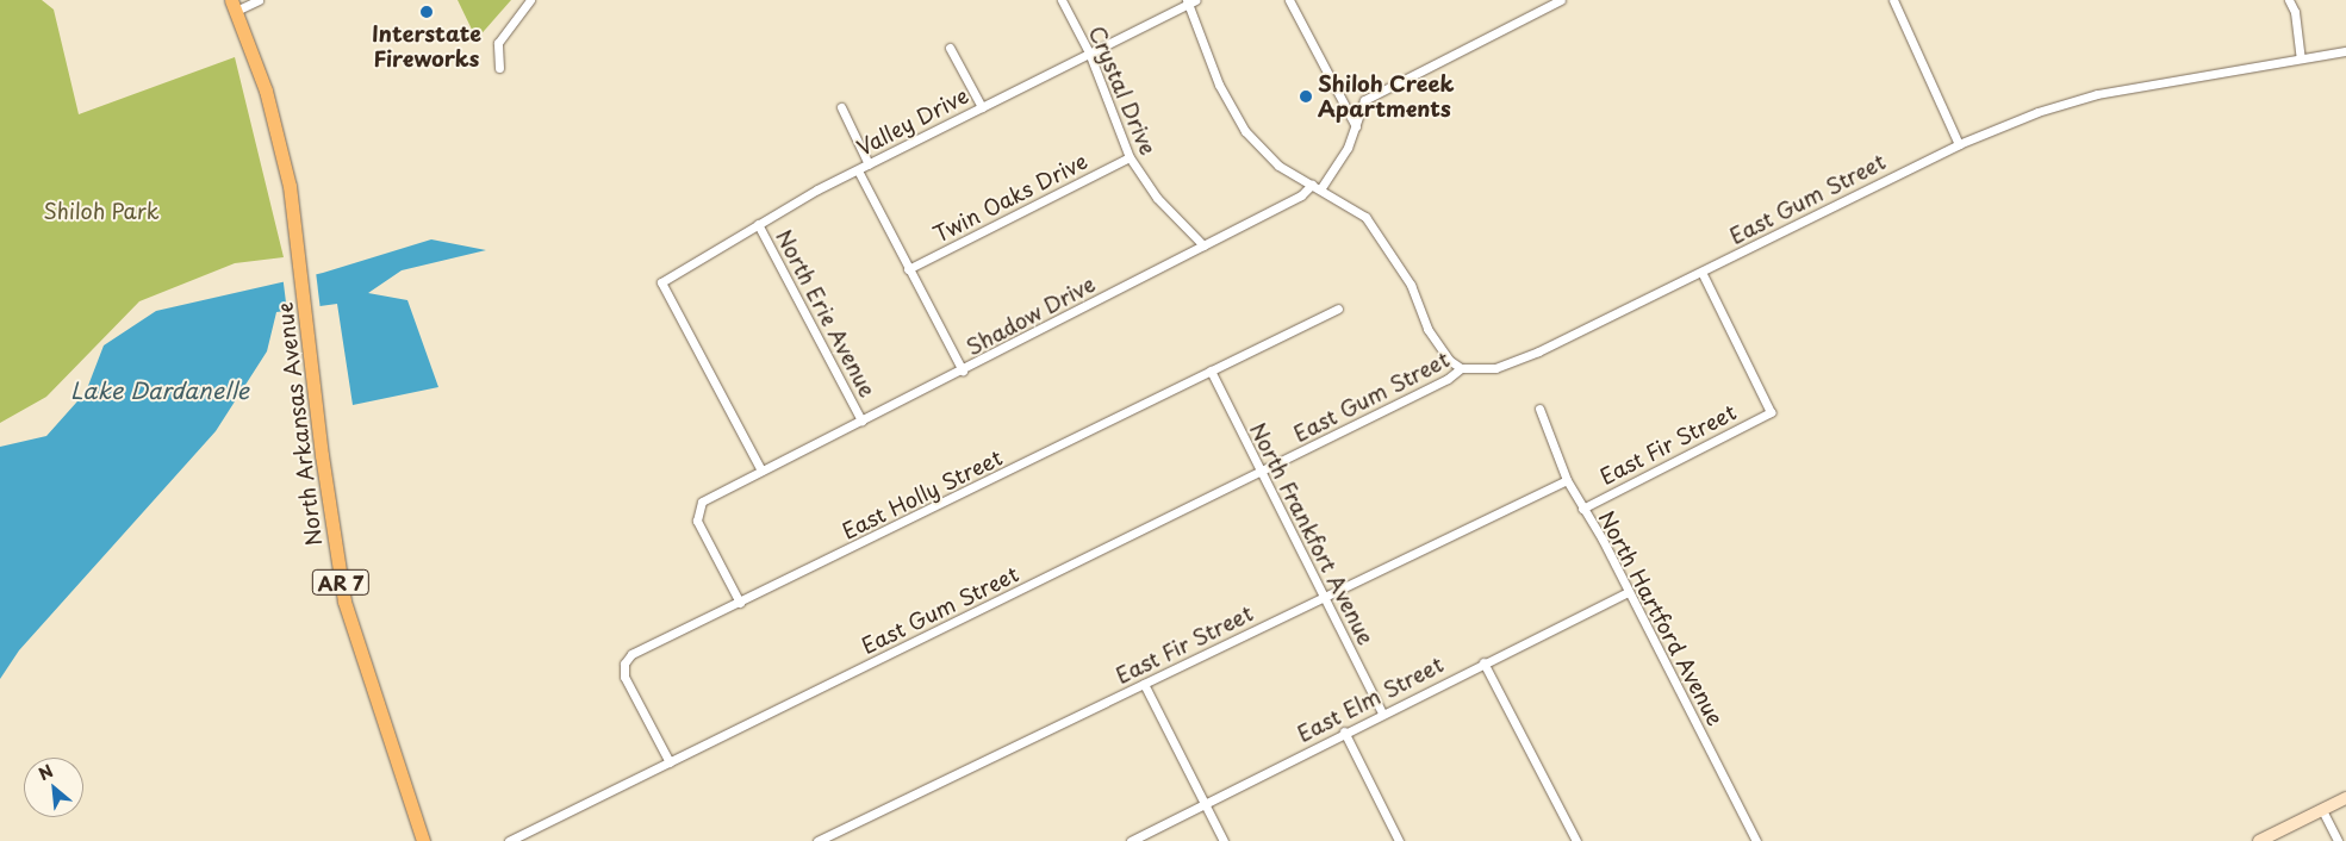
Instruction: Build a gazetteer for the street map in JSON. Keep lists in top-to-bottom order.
{
  "streets": {
    "main road": ["North Arkansas Avenue", "AR 7"],
    "street": [
      "Crystal Drive",
      "Valley Drive",
      "Twin Oaks Drive",
      "East Gum Street",
      "North Erie Avenue",
      "Shadow Drive",
      "East Fir Street",
      "East Holly Street",
      "North Frankfort Avenue",
      "North Hartford Avenue",
      "East Elm Street"
    ]
  },
  "crossings": [
    ["Crystal Drive", "Valley Drive"],
    ["Crystal Drive", "Twin Oaks Drive"],
    ["Crystal Drive", "Shadow Drive"],
    ["Valley Drive", "North Erie Avenue"],
    ["Valley Drive", "Shadow Drive"],
    ["East Gum Street", "East Fir Street"],
    ["East Gum Street", "East Holly Street"],
    ["East Gum Street", "North Frankfort Avenue"],
    ["North Erie Avenue", "Shadow Drive"],
    ["Shadow Drive", "East Holly Street"],
    ["East Fir Street", "North Frankfort Avenue"],
    ["East Fir Street", "North Hartford Avenue"],
    ["East Holly Street", "North Frankfort Avenue"],
    ["North Frankfort Avenue", "East Elm Street"],
    ["North Hartford Avenue", "East Elm Street"]
  ],
  "water": ["Lake Dardanelle"],
  "parks": ["Shiloh Park"],
  "places": ["Interstate Fireworks", "Shiloh Creek Apartments"],
  "north": "top left"
}
